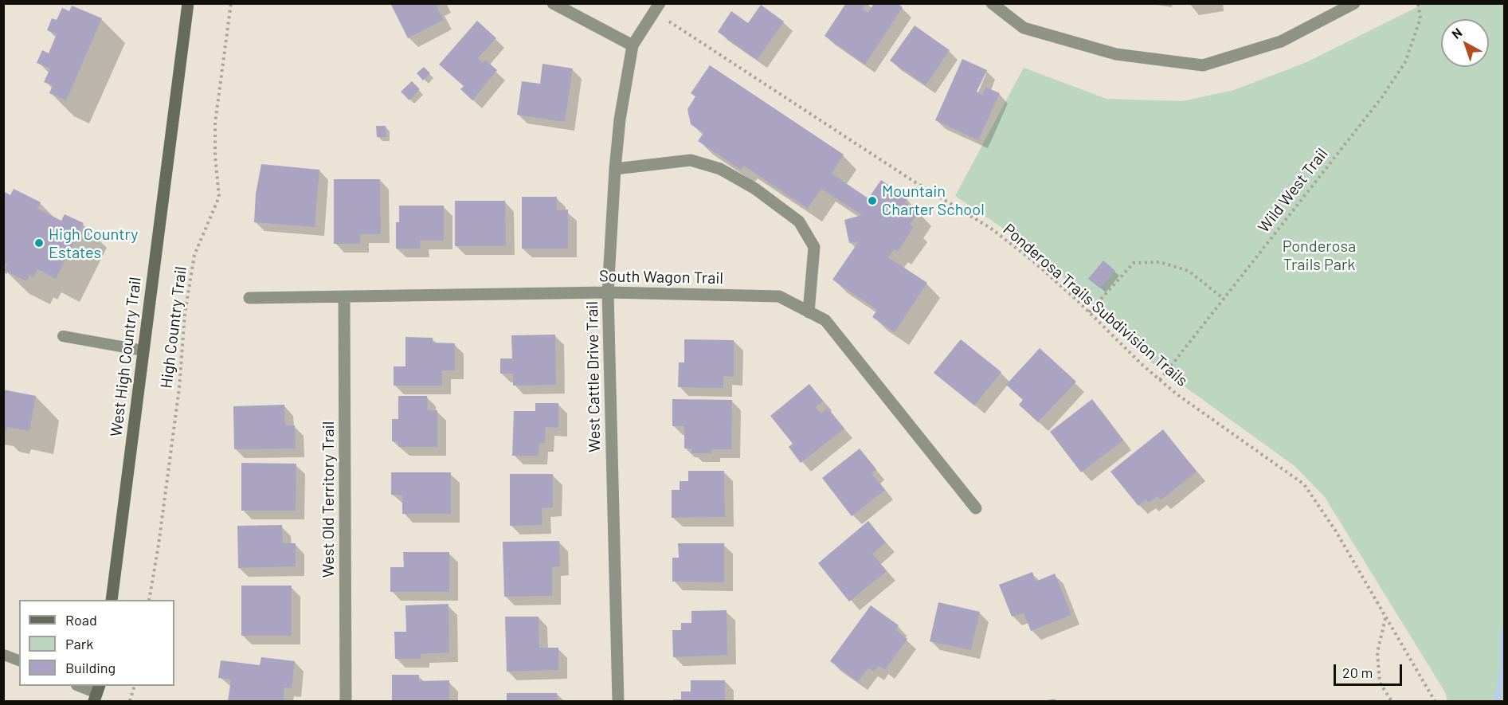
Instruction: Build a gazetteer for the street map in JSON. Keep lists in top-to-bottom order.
{
  "streets": {
    "street": [
      "South Wagon Trail",
      "West High Country Trail",
      "West Cattle Drive Trail",
      "West Old Territory Trail"
    ],
    "path": ["Wild West Trail", "Ponderosa Trails Subdivision Trails", "High Country Trail"]
  },
  "crossings": [
    ["Wild West Trail", "Ponderosa Trails Subdivision Trails"],
    ["South Wagon Trail", "West Cattle Drive Trail"],
    ["South Wagon Trail", "West Old Territory Trail"],
    ["Ponderosa Trails Subdivision Trails", "West Cattle Drive Trail"]
  ],
  "parks": ["Ponderosa Trails Park"],
  "places": ["Mountain Charter School", "High Country Estates"],
  "legend": ["Road", "Park", "Building"],
  "scale_bar": "20 m",
  "north": "top left"
}
